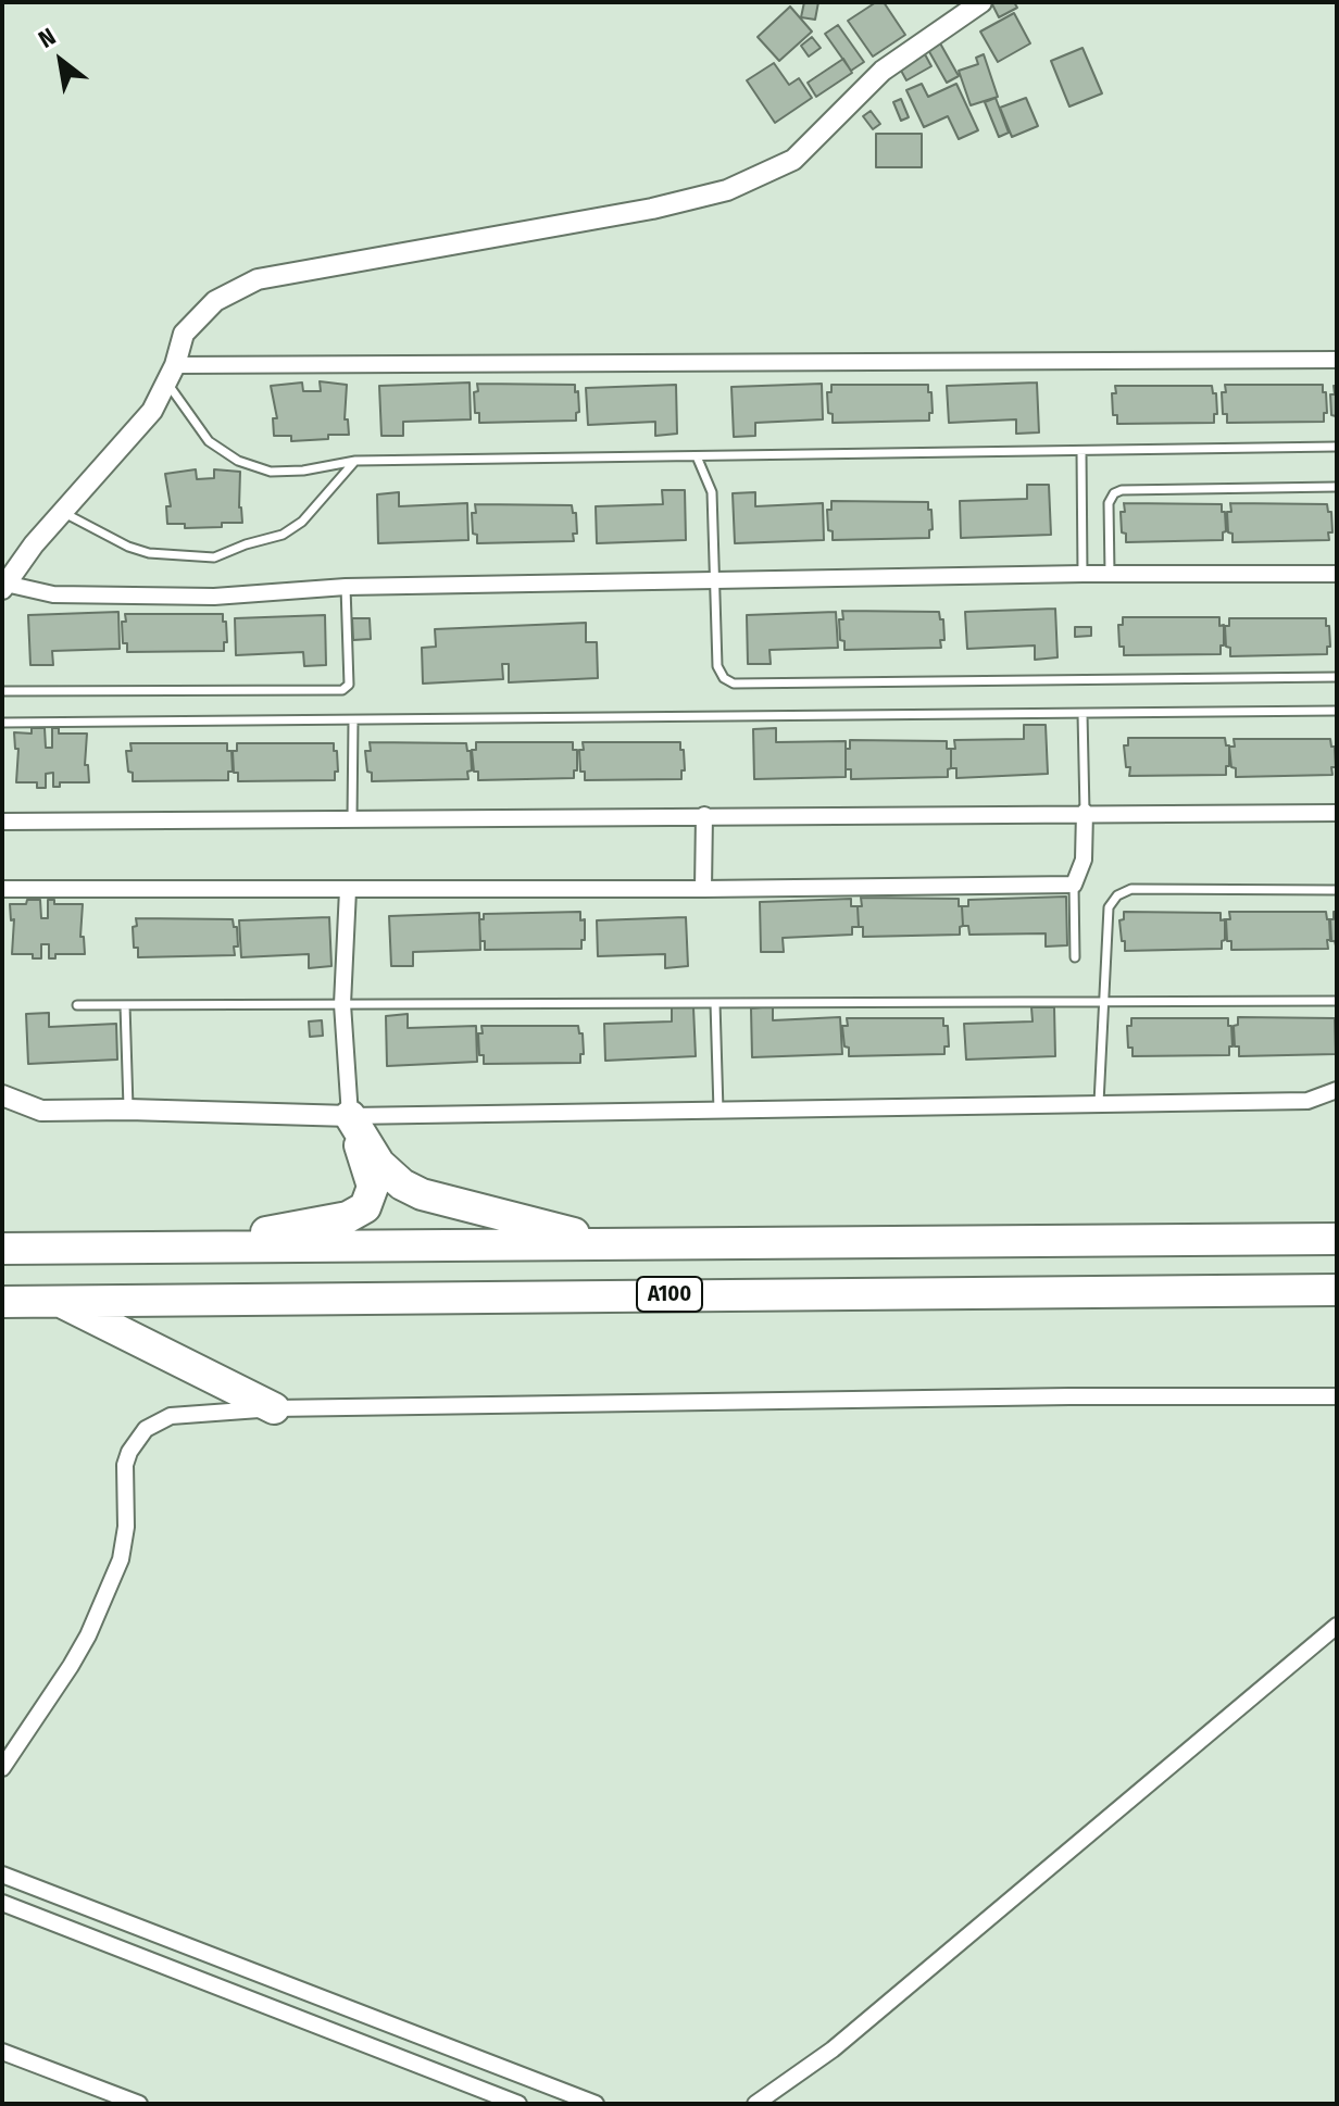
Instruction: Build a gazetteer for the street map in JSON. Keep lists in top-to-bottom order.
{
  "streets": {
    "highway": ["A100"]
  },
  "north": "top left"
}
